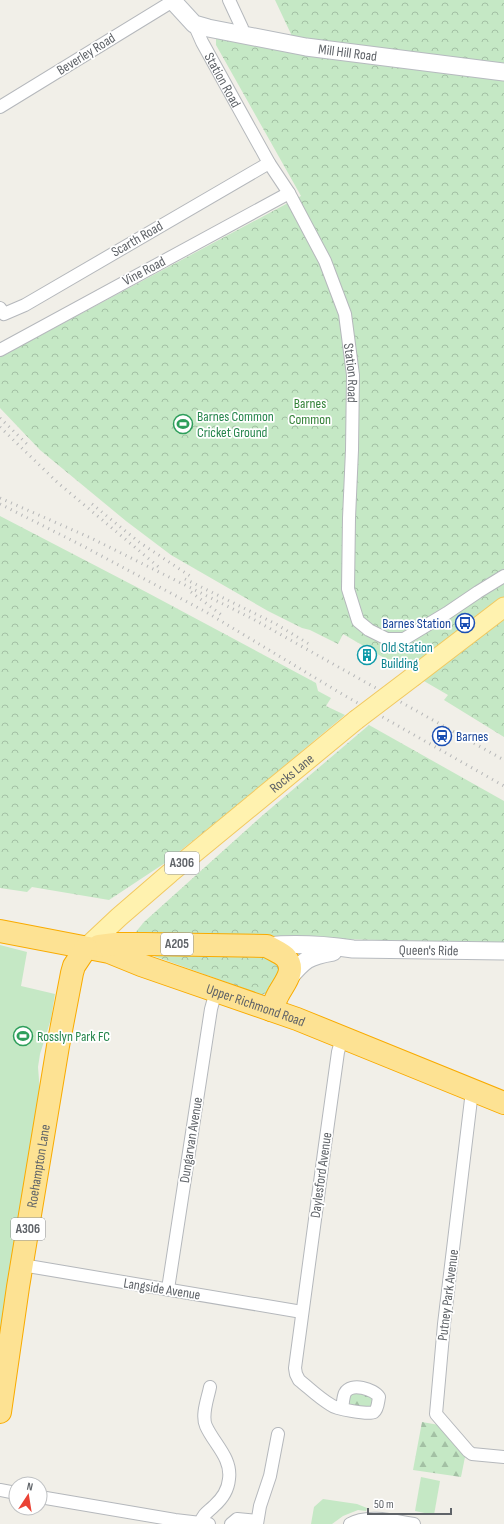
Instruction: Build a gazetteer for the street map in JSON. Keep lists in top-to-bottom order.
{
  "streets": {
    "highway": [
      "A306",
      "A205",
      "Queen's Ride",
      "Upper Richmond Road",
      "Roehampton Lane"
    ],
    "main road": ["Mill Hill Road", "Station Road", "Rocks Lane"],
    "street": [
      "Beverley Road",
      "Scarth Road",
      "Vine Road",
      "Dungarvan Avenue",
      "Daylesford Avenue",
      "Langside Avenue",
      "Putney Park Avenue"
    ]
  },
  "crossings": [
    ["Mill Hill Road", "Station Road"],
    ["Beverley Road", "Station Road"],
    ["Station Road", "Scarth Road"],
    ["Station Road", "Vine Road"],
    ["Rocks Lane", "Queen's Ride"],
    ["Rocks Lane", "Upper Richmond Road"],
    ["Rocks Lane", "Roehampton Lane"],
    ["Queen's Ride", "Upper Richmond Road"],
    ["Queen's Ride", "Roehampton Lane"],
    ["Upper Richmond Road", "Dungarvan Avenue"],
    ["Upper Richmond Road", "Roehampton Lane"],
    ["Upper Richmond Road", "Daylesford Avenue"],
    ["Upper Richmond Road", "Putney Park Avenue"],
    ["Dungarvan Avenue", "Langside Avenue"],
    ["Roehampton Lane", "Langside Avenue"],
    ["Daylesford Avenue", "Langside Avenue"]
  ],
  "parks": ["Barnes Common"],
  "places": {
    "sports": ["Barnes Common Cricket Ground", "Rosslyn Park FC"],
    "bus stop": ["Barnes Station"],
    "building": ["Old Station Building"],
    "station": ["Barnes"]
  },
  "scale_bar": "50 m",
  "north": "top"
}
